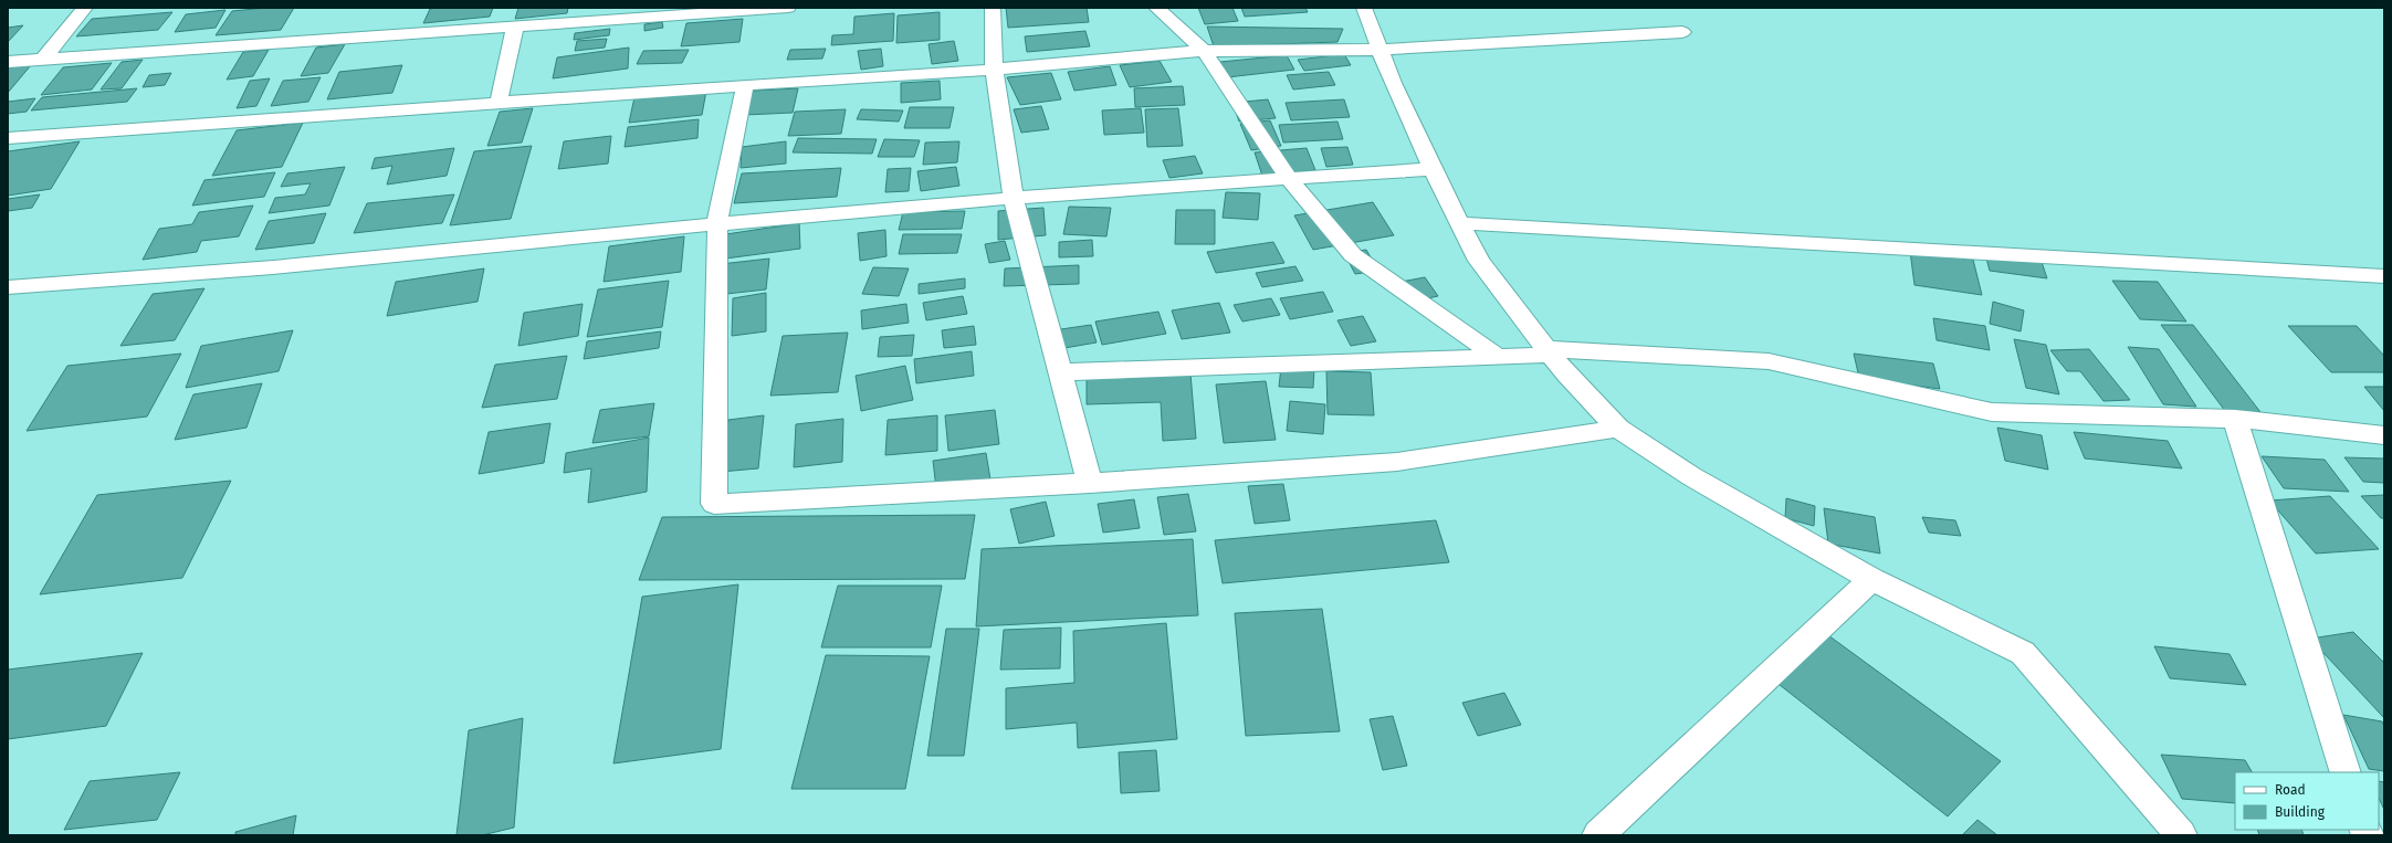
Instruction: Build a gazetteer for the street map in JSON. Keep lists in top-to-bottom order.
{
  "legend": ["Road", "Building"]
}
